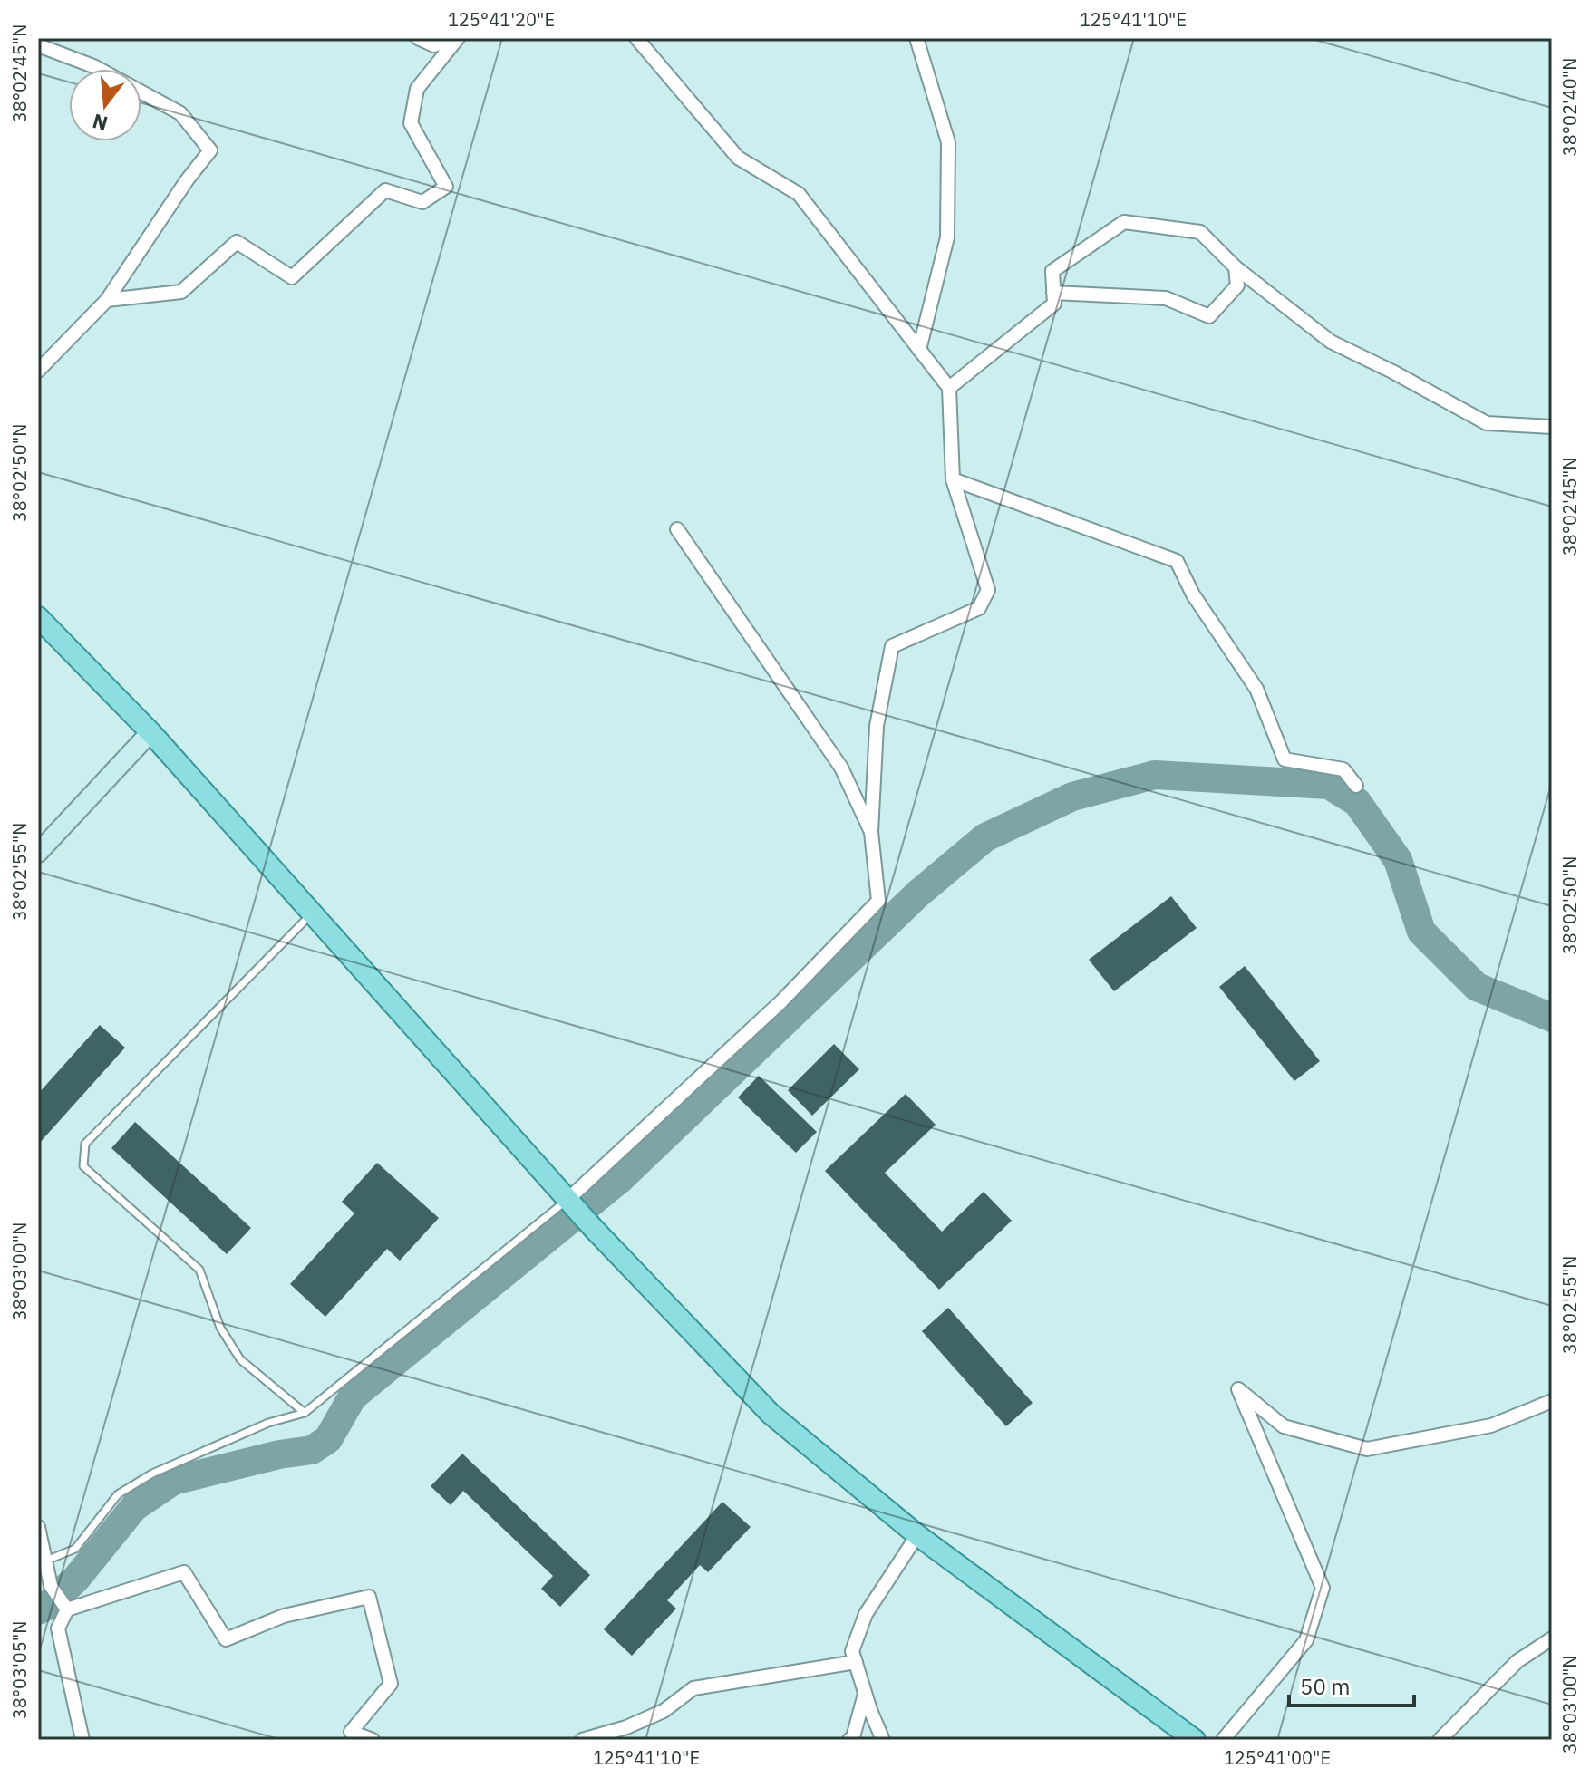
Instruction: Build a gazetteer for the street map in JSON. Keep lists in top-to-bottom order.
{
  "scale_bar": "50 m",
  "north": "bottom",
  "coordinates": [
    "125°41'20\"E",
    "125°41'10\"E",
    "38°02'45\"N",
    "38°02'40\"N",
    "38°02'50\"N",
    "38°02'55\"N",
    "38°03'00\"N",
    "38°03'05\"N",
    "125°41'00\"E"
  ]
}
